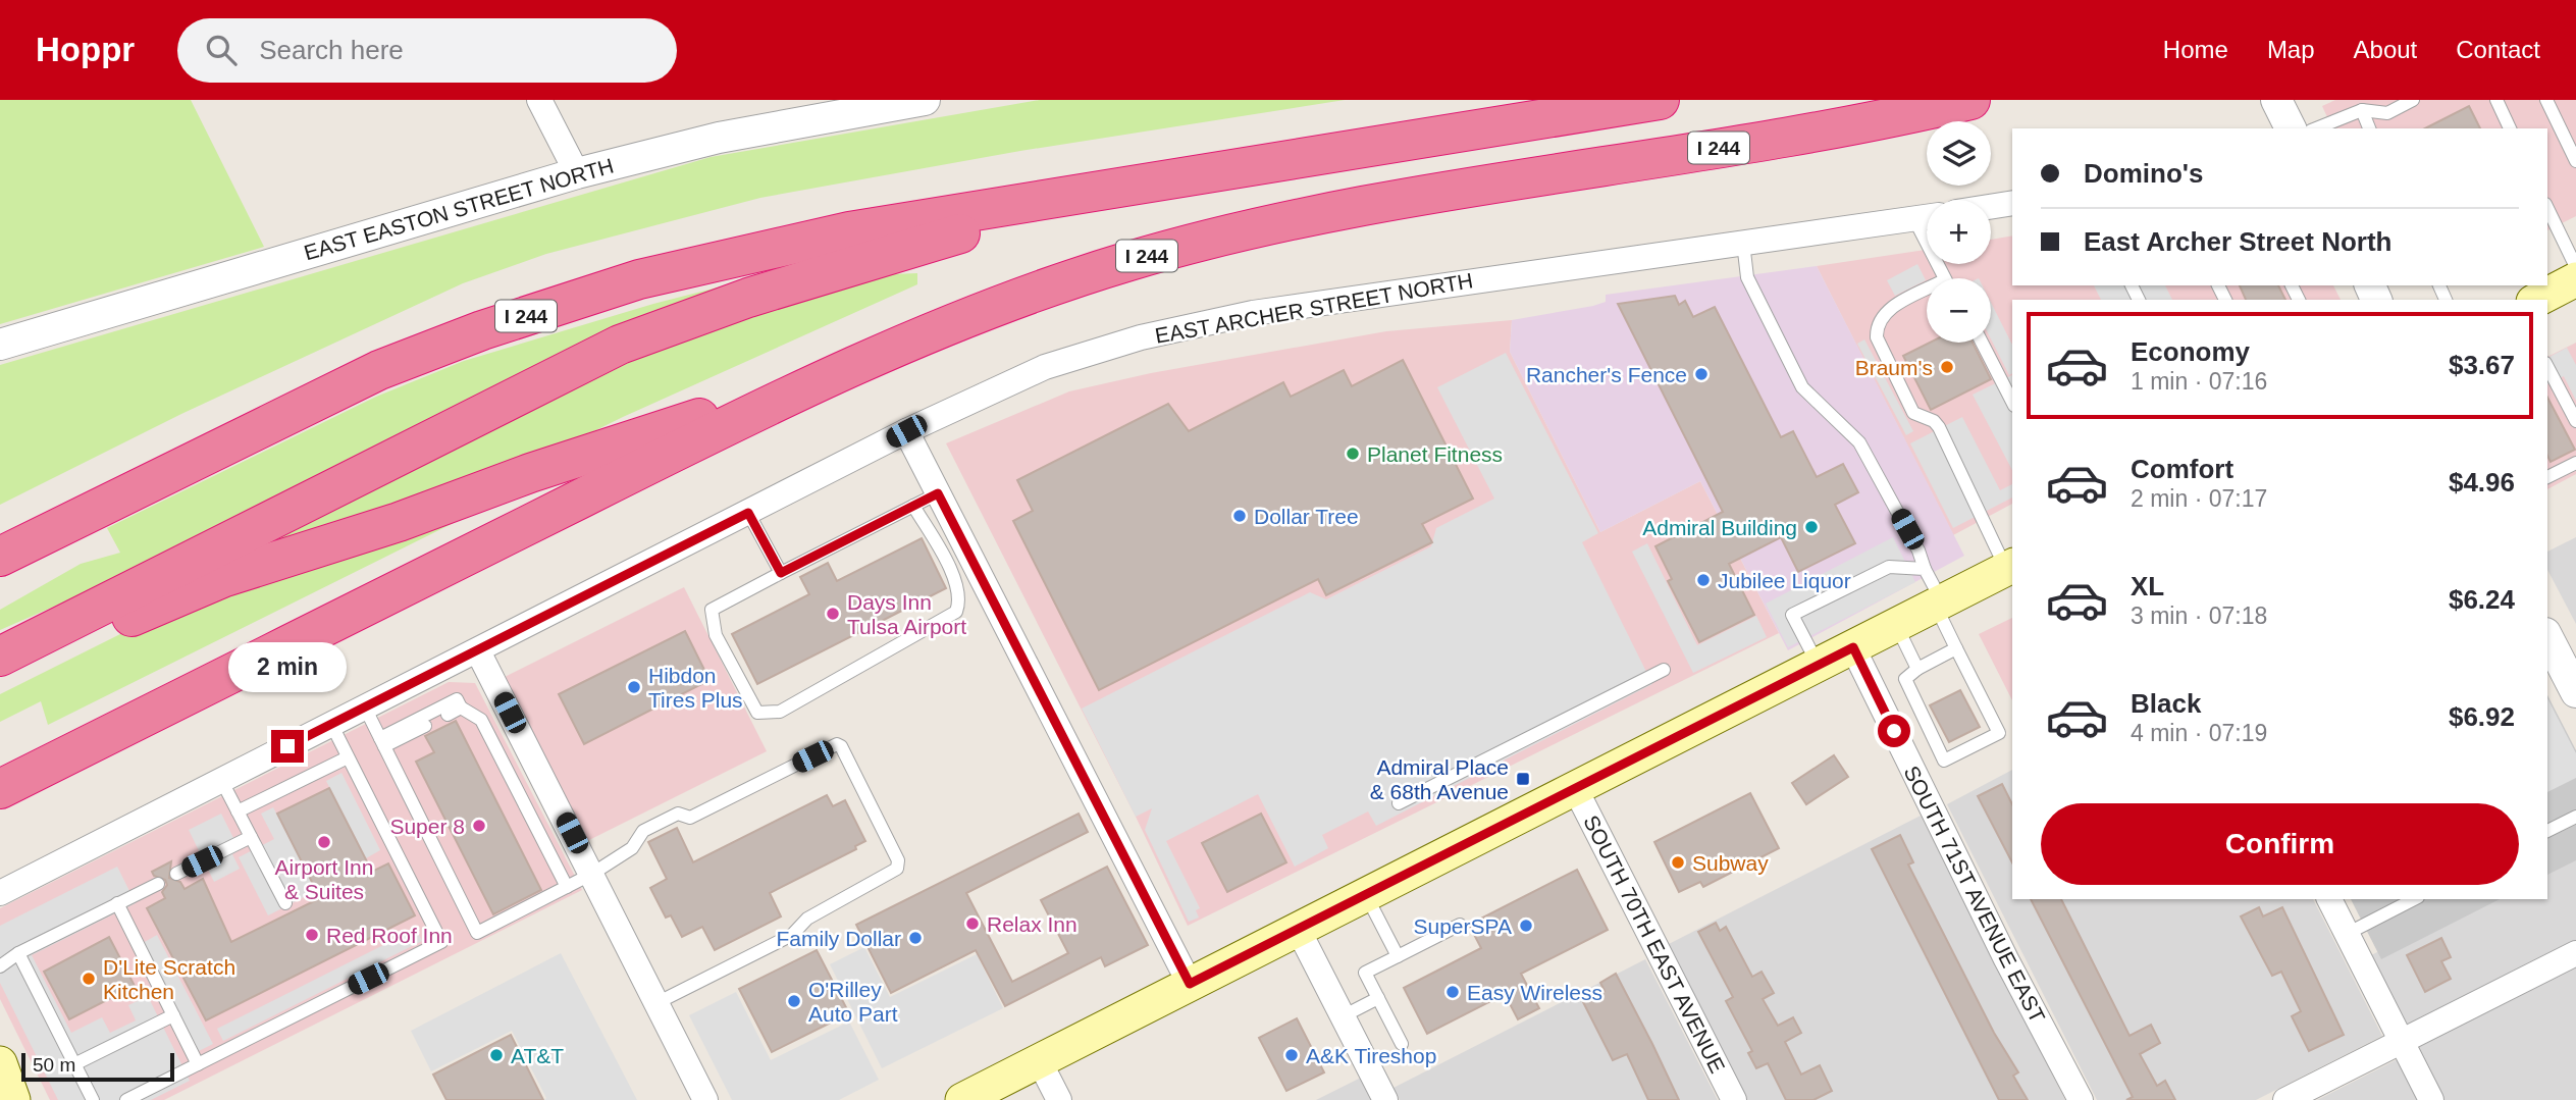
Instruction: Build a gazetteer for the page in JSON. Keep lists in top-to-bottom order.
{
  "streets": {
    "highway": ["I 244"],
    "street": [
      "EAST EASTON STREET NORTH",
      "EAST ARCHER STREET NORTH",
      "SOUTH 71ST AVENUE EAST",
      "SOUTH 70TH EAST AVENUE"
    ]
  },
  "places": {
    "other": [
      "Braum's",
      "Rancher's Fence",
      "Planet Fitness",
      "Dollar Tree",
      "Admiral Building",
      "Jubilee Liquor",
      "Days Inn Tulsa Airport",
      "Hibdon Tires Plus",
      "Super 8",
      "Airport Inn & Suites",
      "Subway",
      "Relax Inn",
      "SuperSPA",
      "Red Roof Inn",
      "Family Dollar",
      "D'Lite Scratch Kitchen",
      "Easy Wireless",
      "O'Rilley Auto Part",
      "AT&T",
      "A&K Tireshop"
    ],
    "transit": ["Admiral Place & 68th Avenue"]
  },
  "scale_bar": "50 m",
  "page": {
    "header": "Hoppr",
    "search": "Search here",
    "nav": [
      "Home",
      "Map",
      "About",
      "Contact"
    ],
    "map_buttons": ["+", "−"],
    "banner": ["Domino's", "East Archer Street North"],
    "list": [
      {
        "name": "Economy",
        "note": "1 min · 07:16",
        "value": "$3.67"
      },
      {
        "name": "Comfort",
        "note": "2 min · 07:17",
        "value": "$4.96"
      },
      {
        "name": "XL",
        "note": "3 min · 07:18",
        "value": "$6.24"
      },
      {
        "name": "Black",
        "note": "4 min · 07:19",
        "value": "$6.92"
      }
    ],
    "bubble": "2 min",
    "buttons": "Confirm",
    "scale": "50 m"
  }
}
